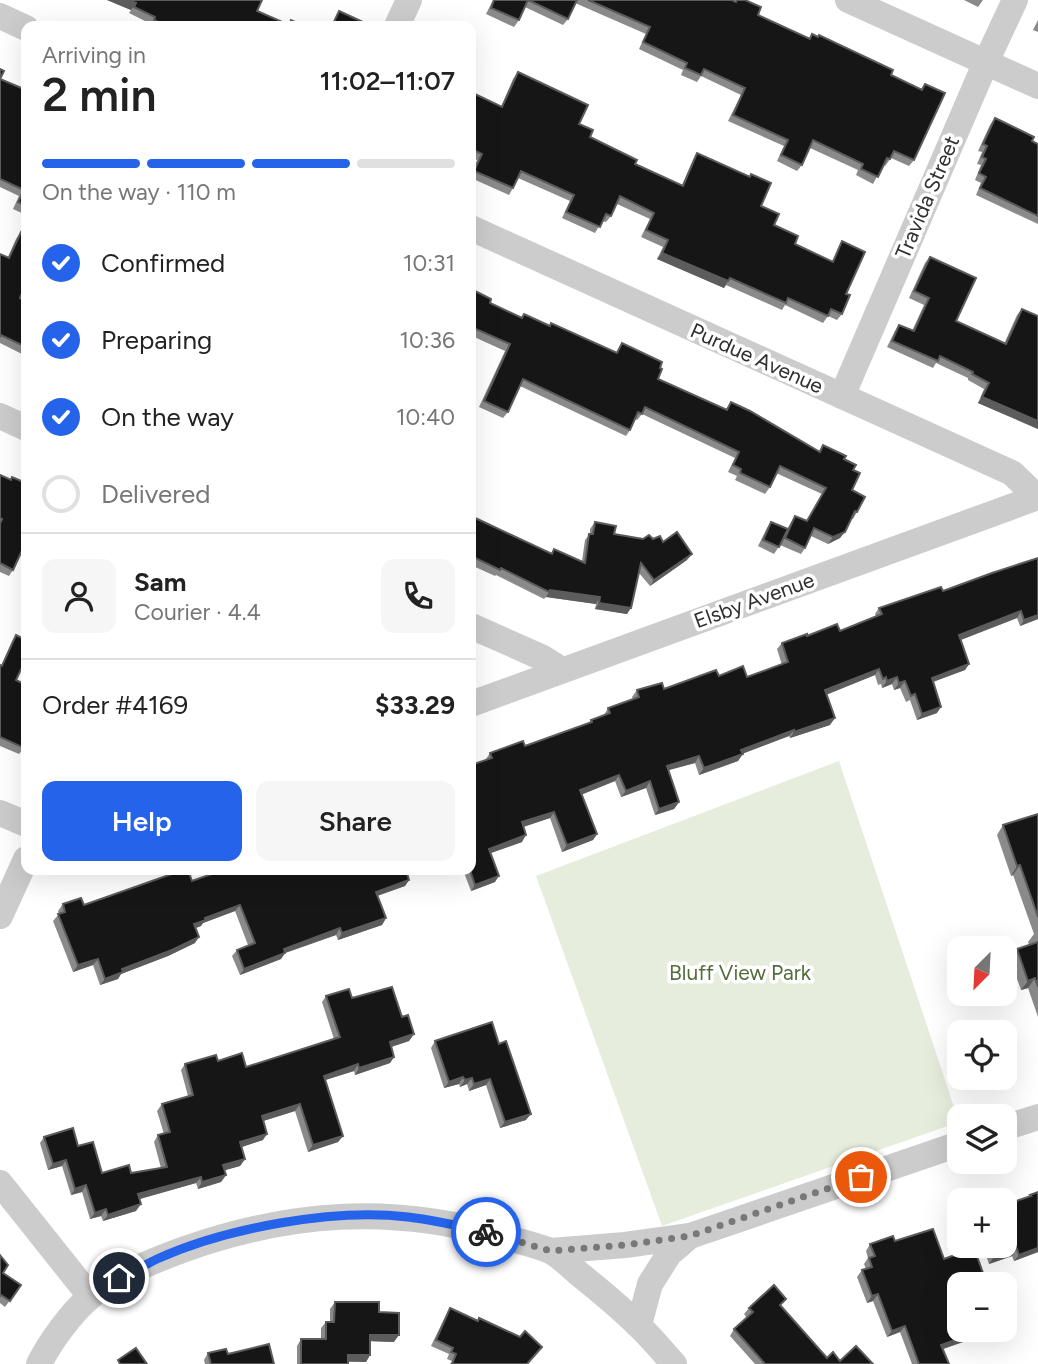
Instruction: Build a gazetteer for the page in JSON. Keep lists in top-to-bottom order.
{
  "streets": {
    "street": ["Travida Street", "Purdue Avenue", "Elsby Avenue"]
  },
  "crossings": [
    ["Travida Street", "Purdue Avenue"],
    ["Purdue Avenue", "Elsby Avenue"]
  ],
  "parks": ["Bluff View Park"],
  "north": "bottom left",
  "page": {
    "heading": ["2 min", "Arriving in", "11:02–11:07"],
    "panel": [
      "Sam",
      "Courier · 4.4",
      "Order #4169",
      "$33.29"
    ],
    "bar": "On the way · 110 m",
    "list": [
      ["Confirmed", "10:31"],
      ["Preparing", "10:36"],
      ["On the way", "10:40"],
      "Delivered"
    ],
    "buttons": ["Help", "Share"],
    "map_buttons": ["+", "−"]
  }
}
